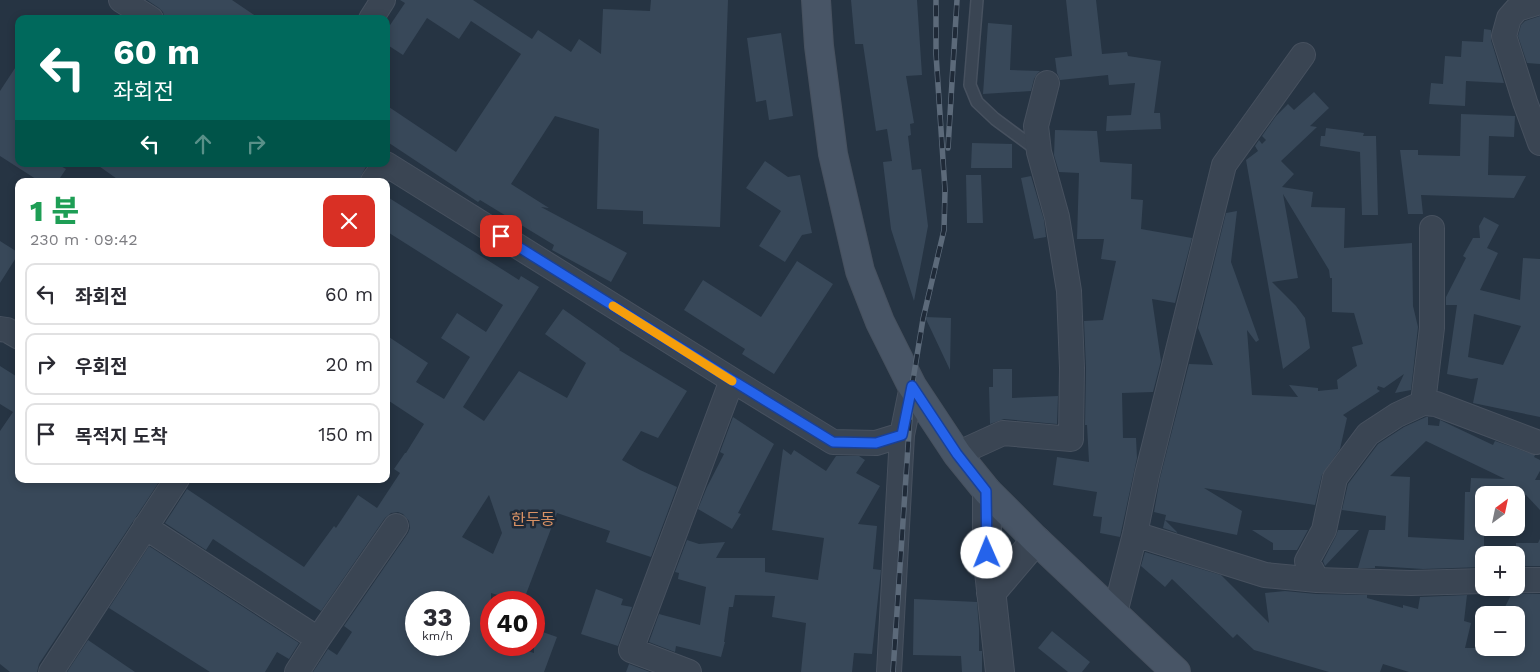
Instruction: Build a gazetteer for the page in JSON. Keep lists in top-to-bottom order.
{
  "districts": ["한두동"],
  "north": "top right",
  "page": {
    "turn": ["60 m", "좌회전"],
    "heading": ["1 분", "230 m · 09:42"],
    "list": [
      {
        "name": "좌회전",
        "value": "60 m"
      },
      {
        "name": "우회전",
        "value": "20 m"
      },
      {
        "name": "목적지 도착",
        "value": "150 m"
      }
    ],
    "map_buttons": ["+", "−"],
    "speed": "33 km/h",
    "limit": "40"
  }
}
